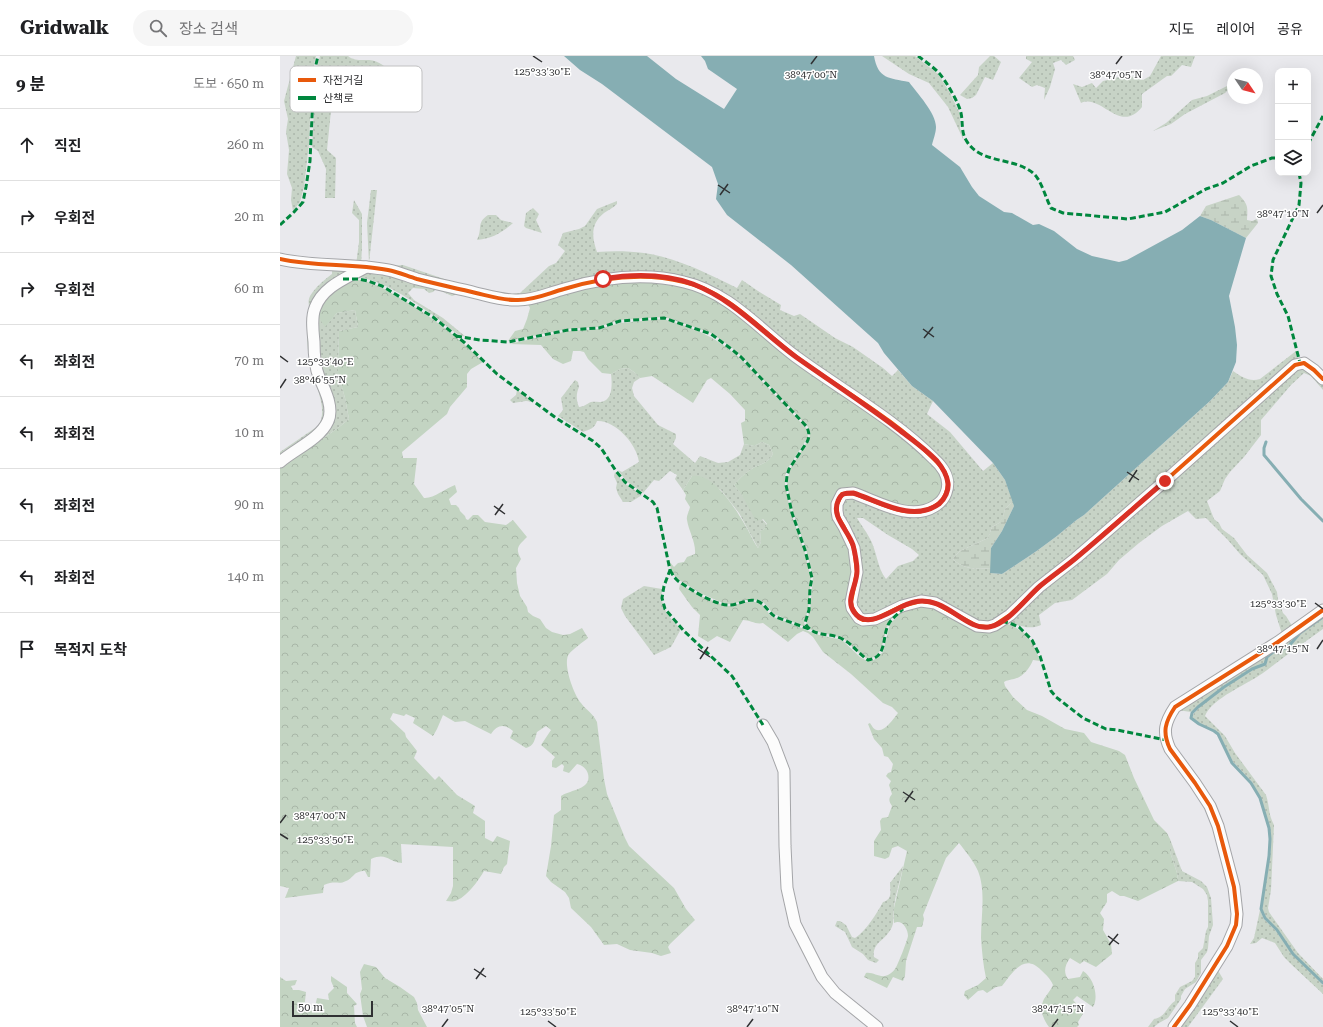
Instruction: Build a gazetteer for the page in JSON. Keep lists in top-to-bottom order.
{
  "legend": ["자전거길", "산책로"],
  "scale_bar": "50 m",
  "north": "bottom right",
  "page": {
    "header": "Gridwalk",
    "search": "장소 검색",
    "nav": ["지도", "레이어", "공유"],
    "heading": ["9 분", "도보 · 650 m"],
    "map_buttons": ["+", "−"],
    "list": [
      ["직진", "260 m"],
      ["우회전", "20 m"],
      ["우회전", "60 m"],
      ["좌회전", "70 m"],
      ["좌회전", "10 m"],
      ["좌회전", "90 m"],
      ["좌회전", "140 m"],
      "목적지 도착"
    ],
    "scale": "50 m"
  },
  "coordinates": [
    "125°33'30\"E",
    "38°47'00\"N",
    "38°47'05\"N",
    "38°47'10\"N",
    "125°33'40\"E",
    "38°46'55\"N",
    "38°47'15\"N",
    "125°33'50\"E"
  ]
}
